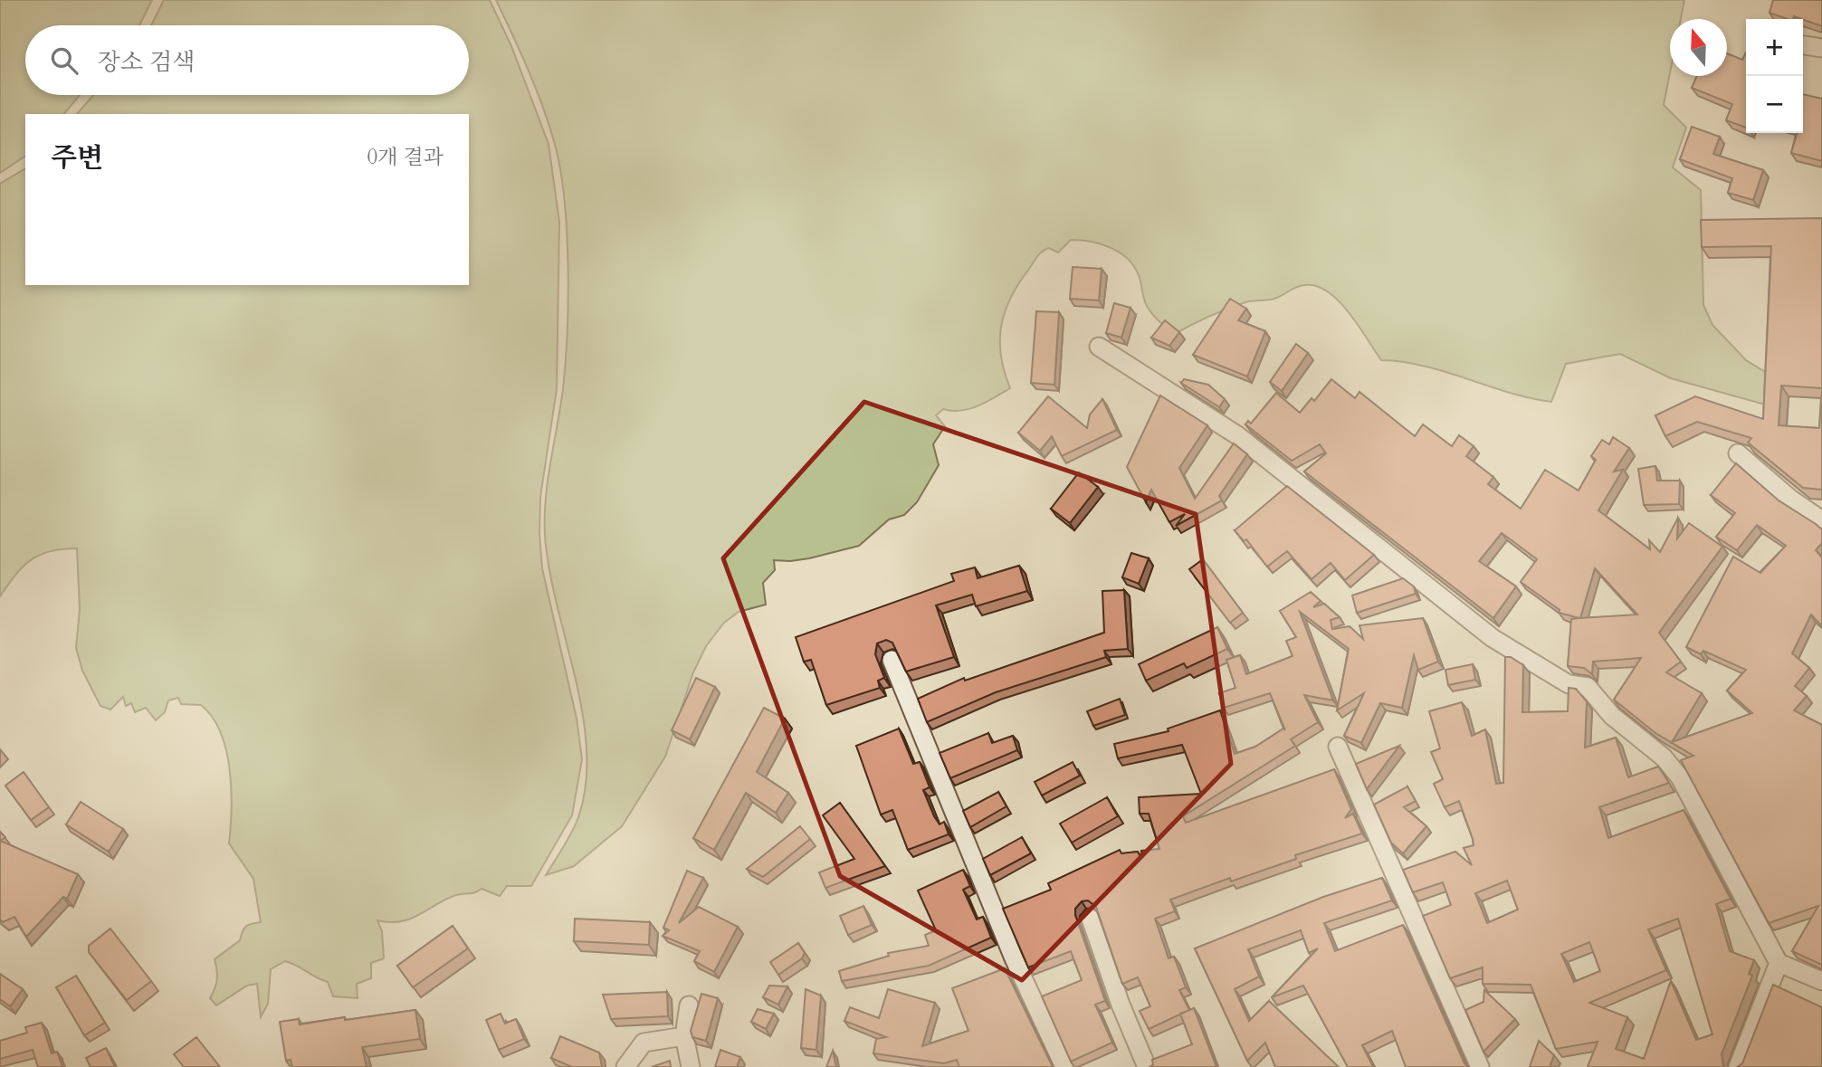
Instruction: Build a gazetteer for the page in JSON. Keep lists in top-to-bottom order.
{
  "north": "top",
  "page": {
    "map_buttons": ["+", "−"],
    "search": "장소 검색",
    "heading": ["주변", "0개 결과"]
  }
}
